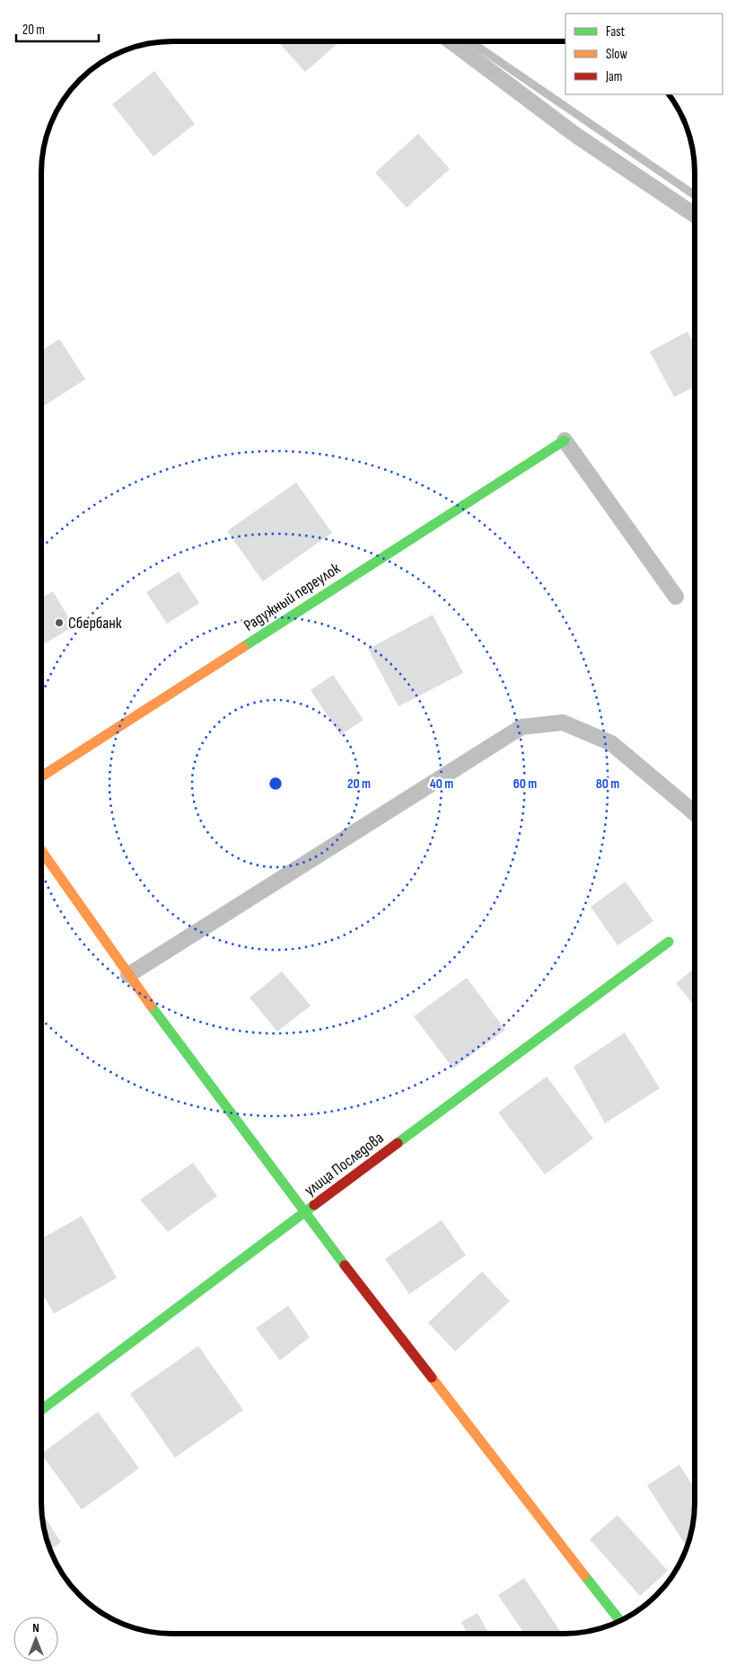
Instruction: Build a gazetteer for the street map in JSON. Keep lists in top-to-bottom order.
{
  "streets": {
    "street": ["Радужный переулок", "улица Последова"]
  },
  "places": ["Сбербанк"],
  "legend": ["Fast", "Slow", "Jam"],
  "scale_bar": "20 m",
  "north": "top",
  "rings": [
    "20 m",
    "40 m",
    "60 m",
    "80 m"
  ]
}
